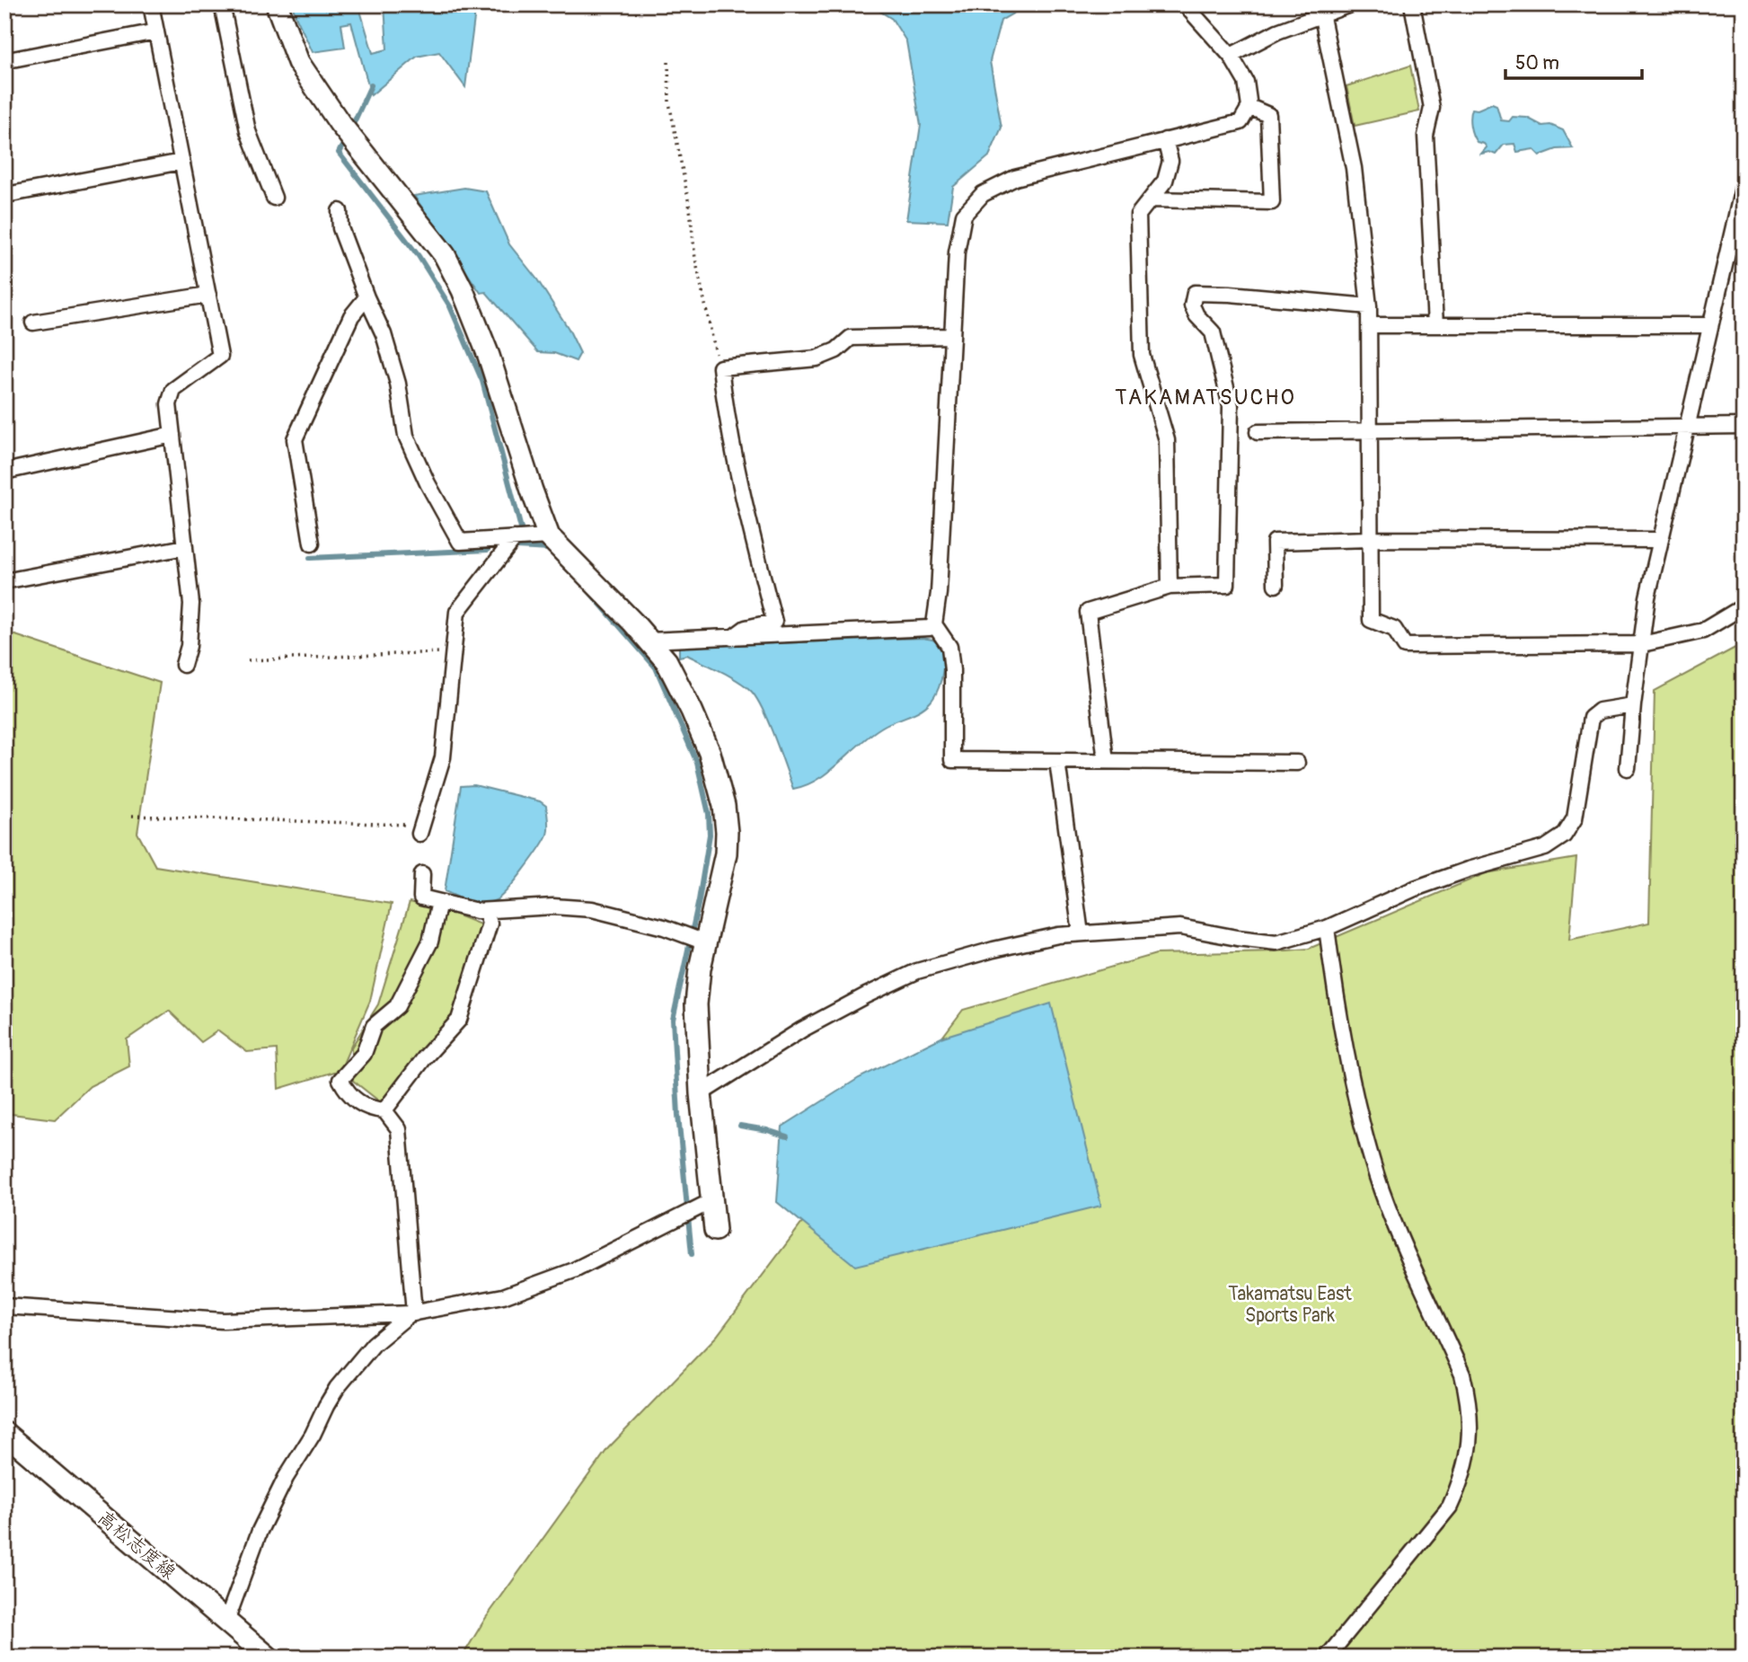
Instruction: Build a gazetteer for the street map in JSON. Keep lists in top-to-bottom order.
{
  "streets": {
    "street": ["高松志度線"]
  },
  "districts": ["TAKAMATSUCHO"],
  "parks": ["Takamatsu East Sports Park"],
  "scale_bar": "50 m"
}
